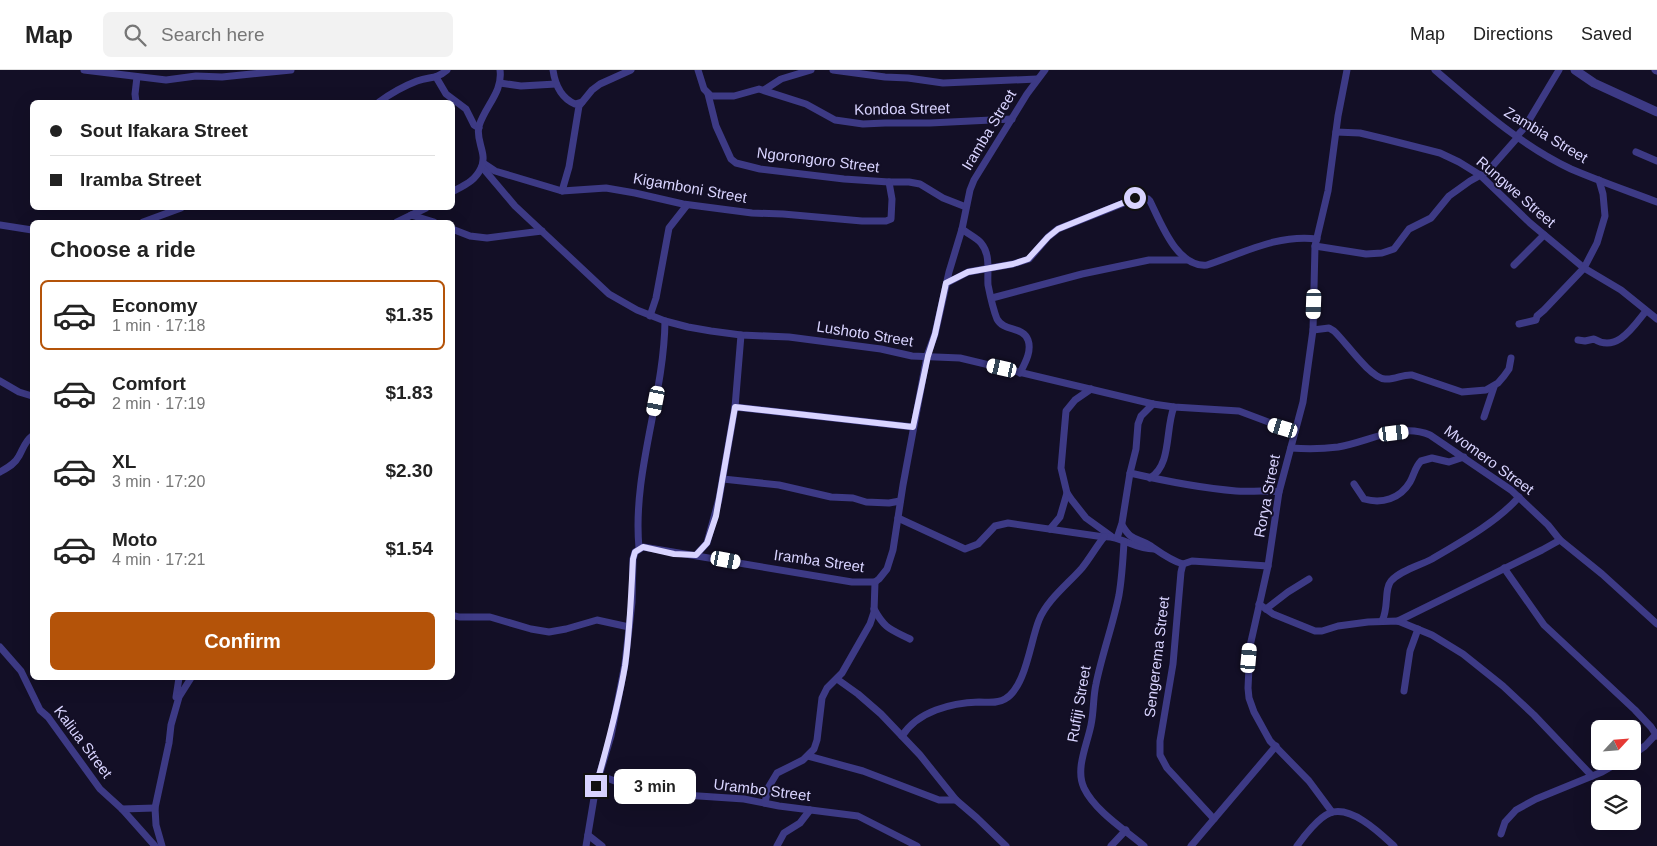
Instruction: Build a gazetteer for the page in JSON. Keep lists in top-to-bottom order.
{
  "streets": {
    "street": [
      "Kondoa Street",
      "Iramba Street",
      "Zambia Street",
      "Ngorongoro Street",
      "Kigamboni Street",
      "Rungwe Street",
      "Lushoto Street",
      "Mvomero Street",
      "Rorya Street",
      "Sengerema Street",
      "Rufiji Street",
      "Kaliua Street",
      "Urambo Street"
    ]
  },
  "crossings": [
    ["Kondoa Street", "Iramba Street"],
    ["Kondoa Street", "Ngorongoro Street"],
    ["Iramba Street", "Ngorongoro Street"],
    ["Iramba Street", "Lushoto Street"],
    ["Ngorongoro Street", "Kigamboni Street"],
    ["Kigamboni Street", "Lushoto Street"],
    ["Rungwe Street", "Rorya Street"],
    ["Lushoto Street", "Rorya Street"],
    ["Mvomero Street", "Rorya Street"]
  ],
  "north": "top right",
  "page": {
    "header": "Map",
    "search": "Search here",
    "nav": ["Map", "Directions", "Saved"],
    "banner": ["Sout Ifakara Street", "Iramba Street"],
    "heading": "Choose a ride",
    "list": [
      {
        "name": "Economy",
        "note": "1 min · 17:18",
        "value": "$1.35"
      },
      {
        "name": "Comfort",
        "note": "2 min · 17:19",
        "value": "$1.83"
      },
      {
        "name": "XL",
        "note": "3 min · 17:20",
        "value": "$2.30"
      },
      {
        "name": "Moto",
        "note": "4 min · 17:21",
        "value": "$1.54"
      }
    ],
    "buttons": "Confirm",
    "bubble": "3 min"
  }
}
